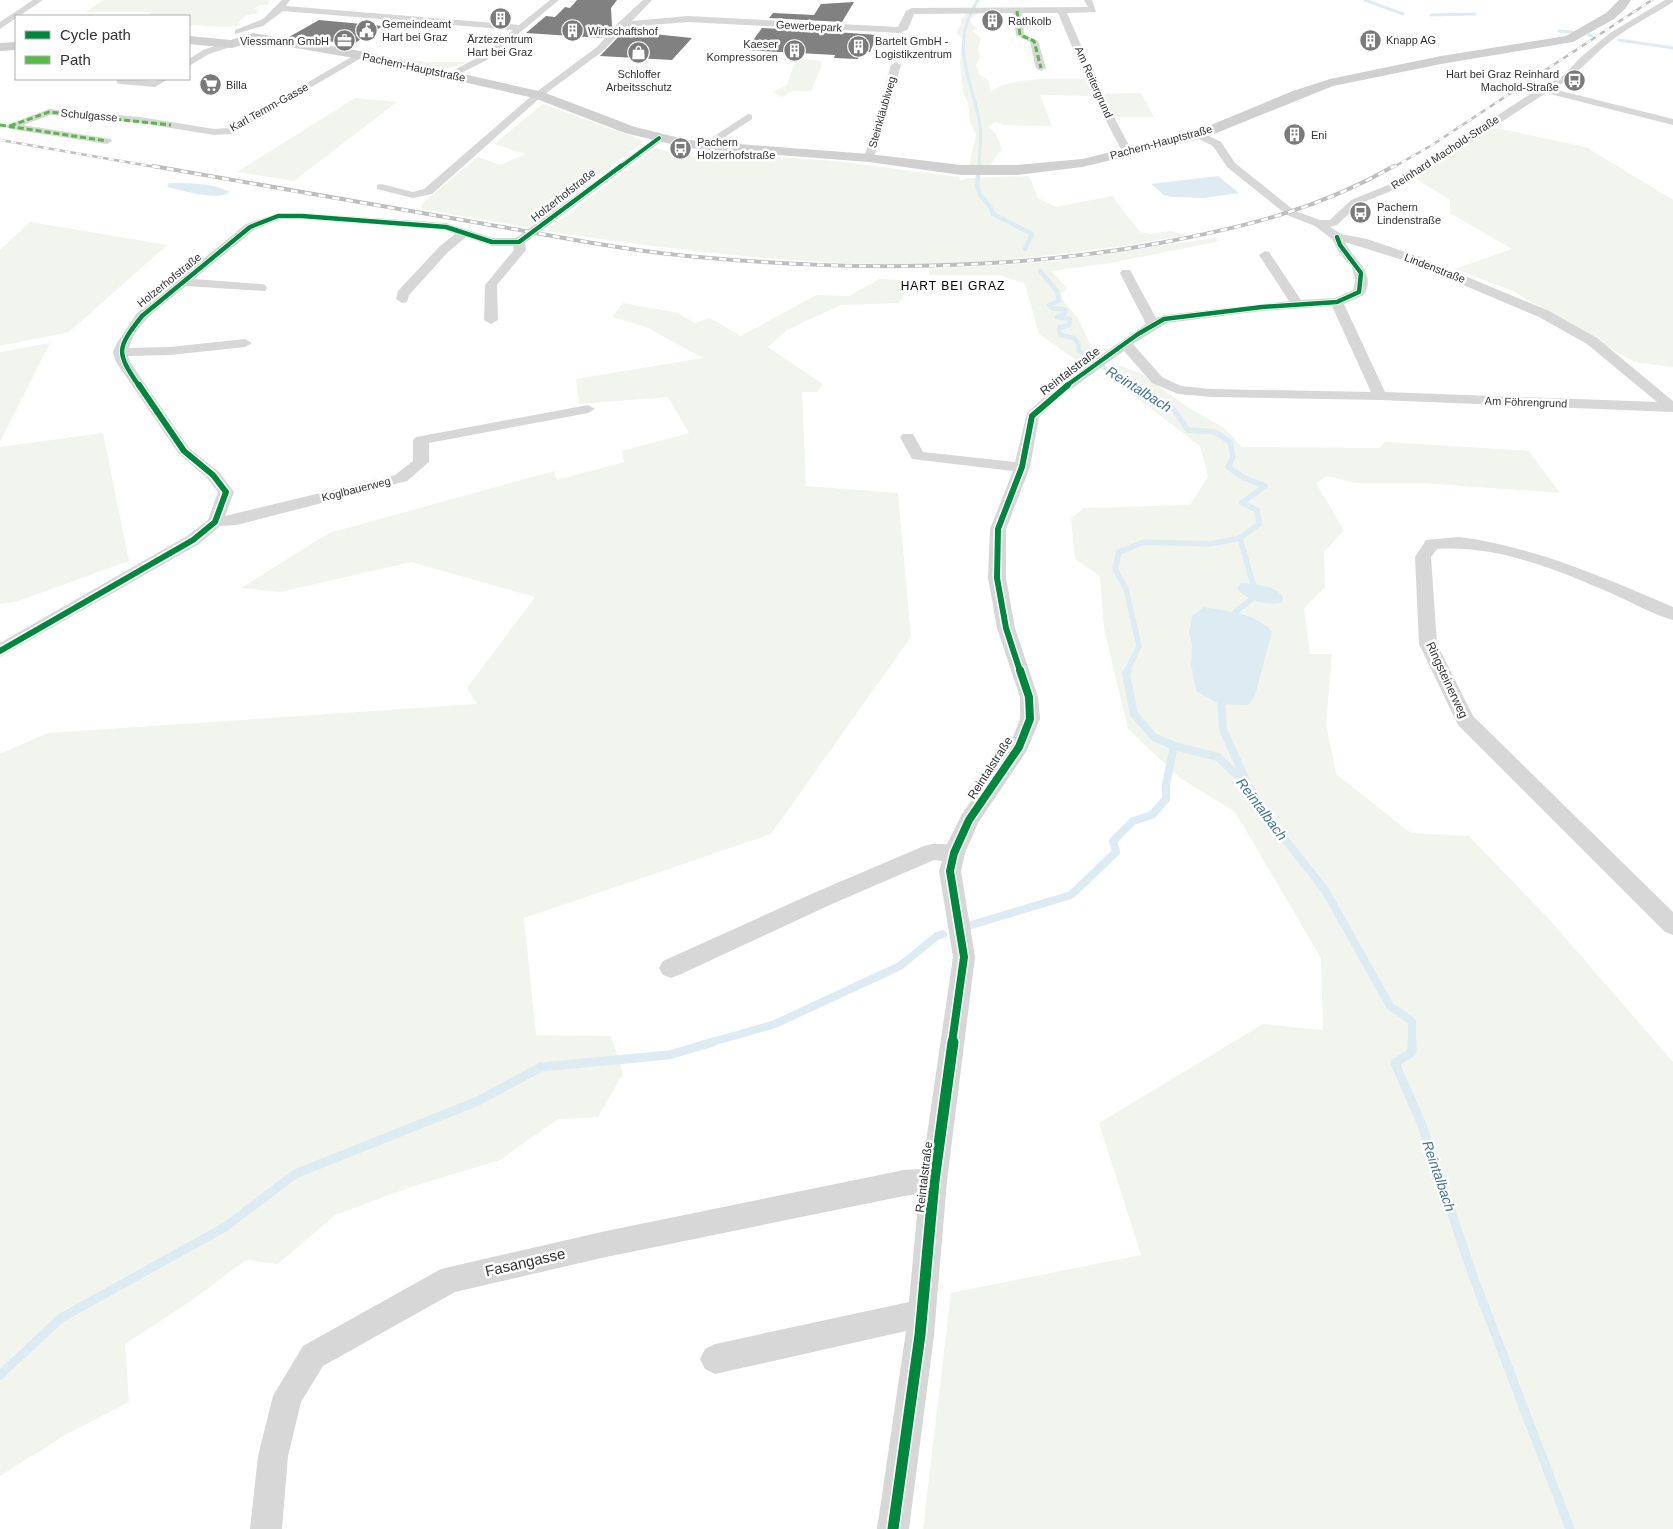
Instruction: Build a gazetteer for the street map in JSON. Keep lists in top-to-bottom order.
{
  "streets": {
    "main road": ["Pachern-Hauptstraße"],
    "street": [
      "Gewerbepark",
      "Am Reitergrund",
      "Karl Temm-Gasse",
      "Steinkläublweg",
      "Schulgasse",
      "Reinhard Machold-Straße",
      "Holzerhofstraße",
      "Lindenstraße",
      "Reintalstraße",
      "Am Föhrengrund",
      "Koglbauerweg",
      "Ringsteinerweg",
      "Fasangasse"
    ]
  },
  "crossings": [
    ["Gewerbepark", "Am Reitergrund"],
    ["Pachern-Hauptstraße", "Am Reitergrund"],
    ["Pachern-Hauptstraße", "Karl Temm-Gasse"],
    ["Pachern-Hauptstraße", "Steinkläublweg"],
    ["Pachern-Hauptstraße", "Holzerhofstraße"],
    ["Pachern-Hauptstraße", "Lindenstraße"],
    ["Karl Temm-Gasse", "Schulgasse"],
    ["Reinhard Machold-Straße", "Lindenstraße"],
    ["Lindenstraße", "Reintalstraße"],
    ["Lindenstraße", "Am Föhrengrund"],
    ["Reintalstraße", "Am Föhrengrund"],
    ["Reintalstraße", "Fasangasse"]
  ],
  "districts": ["HART BEI GRAZ"],
  "water": ["Reintalbach"],
  "places": {
    "building": [
      "Ärztezentrum Hart bei Graz",
      "Rathkolb",
      "Wirtschaftshof",
      "Knapp AG",
      "Bartelt GmbH - Logistikzentrum",
      "Kaeser Kompressoren",
      "Eni"
    ],
    "public building": ["Gemeindeamt Hart bei Graz"],
    "office": ["Viessmann GmbH"],
    "shop": ["Schloffer Arbeitsschutz"],
    "bus stop": ["Hart bei Graz Reinhard Machold-Straße", "Pachern Holzerhofstraße", "Pachern Lindenstraße"],
    "supermarket": ["Billa"]
  },
  "legend": ["Cycle path", "Path"]
}
